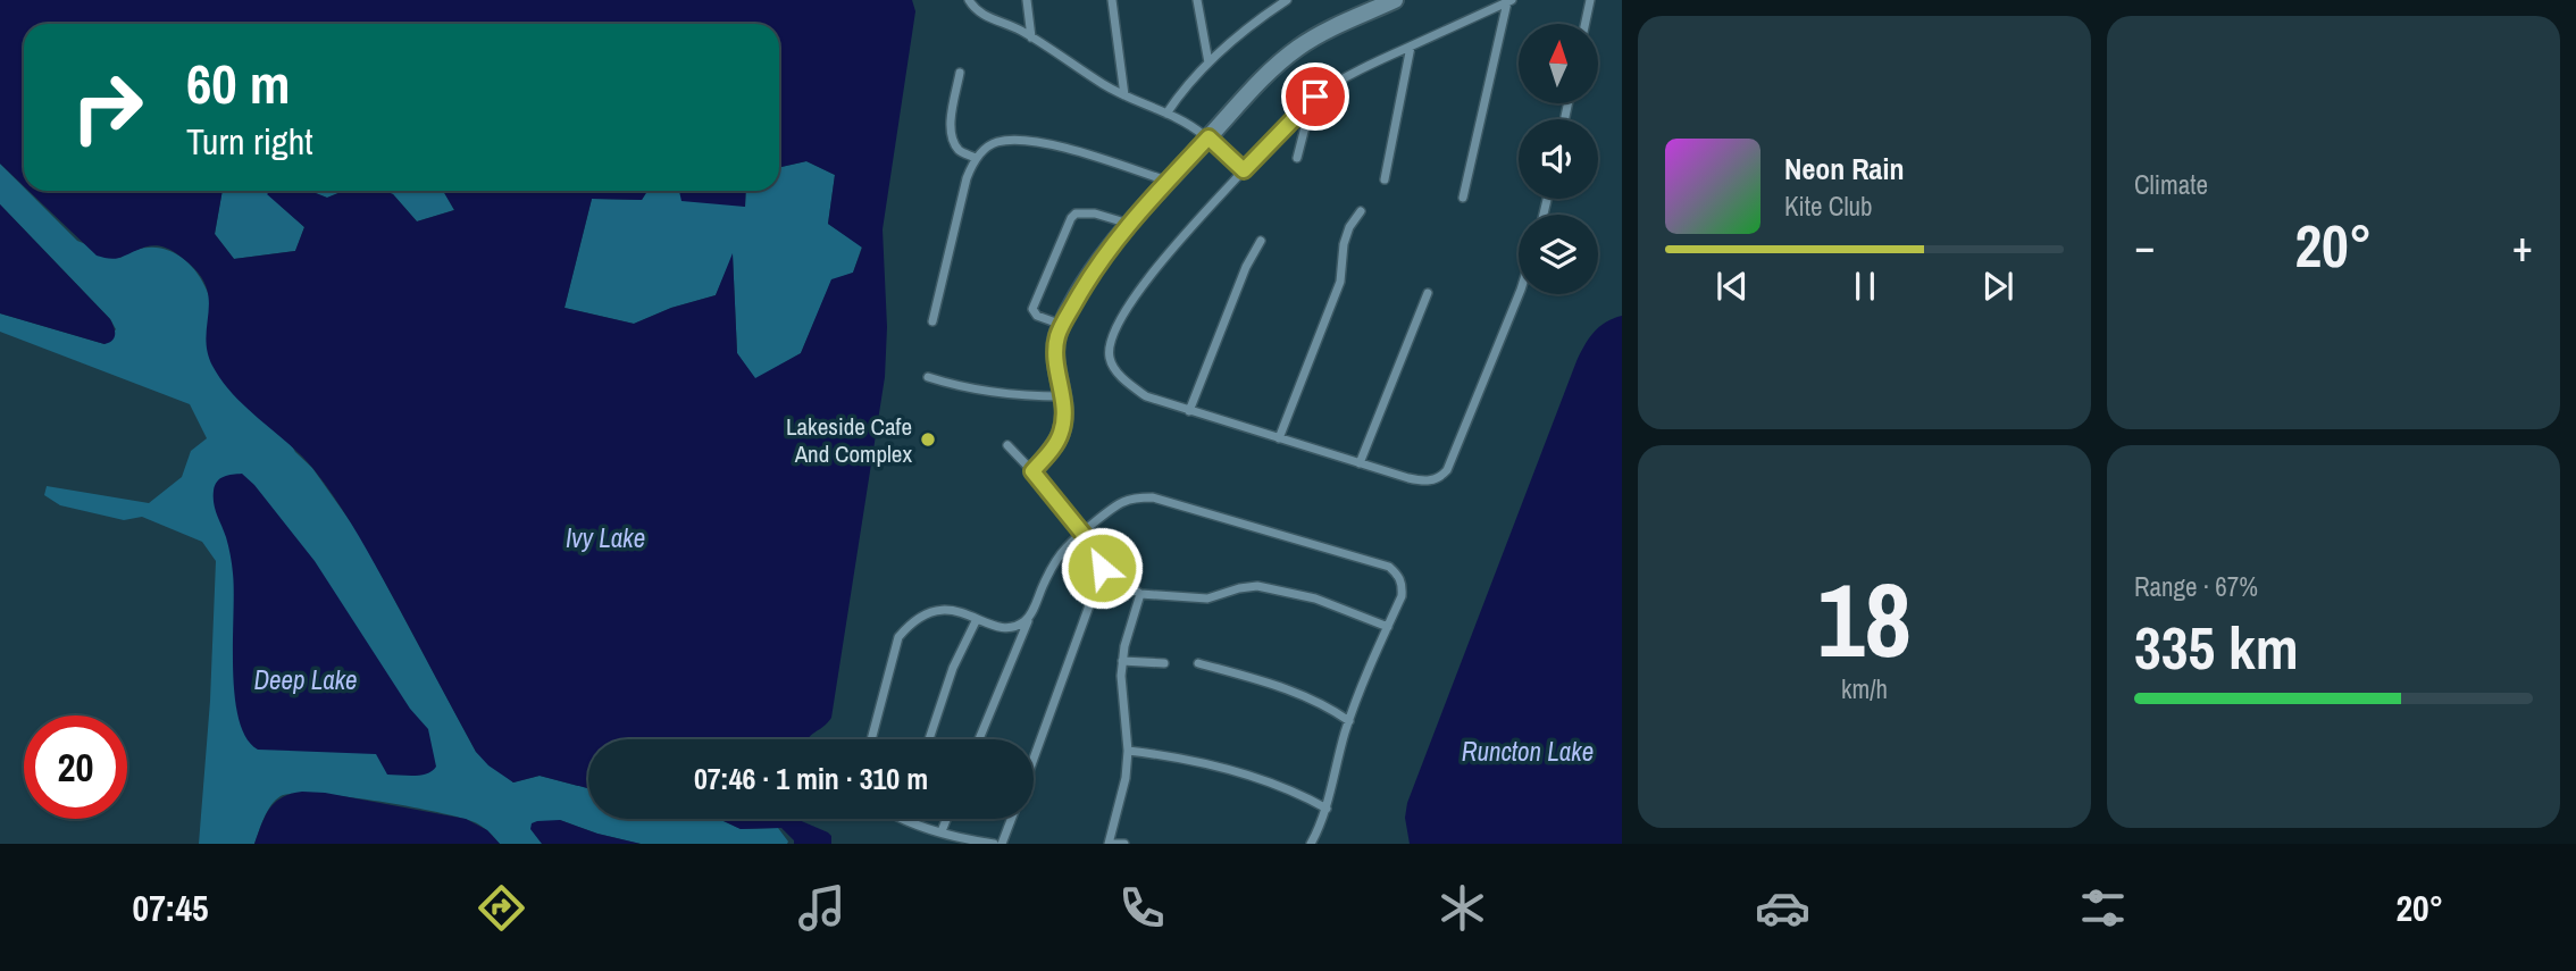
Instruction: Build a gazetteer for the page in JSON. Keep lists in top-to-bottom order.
{
  "water": ["Ivy Lake", "Deep Lake", "Runcton Lake"],
  "places": ["Lakeside Cafe And Complex"],
  "north": "top",
  "page": {
    "tile": [
      "Climate",
      ["18", "km/h"],
      ["Range · 67%", "335 km"]
    ],
    "turn": ["60 m", "Turn right"],
    "song": ["Neon Rain", "Kite Club"],
    "heat": ["−", "20°", "+"],
    "limit": "20",
    "trip": "07:46 · 1 min · 310 m",
    "tabs": ["07:45", "20°"]
  }
}
